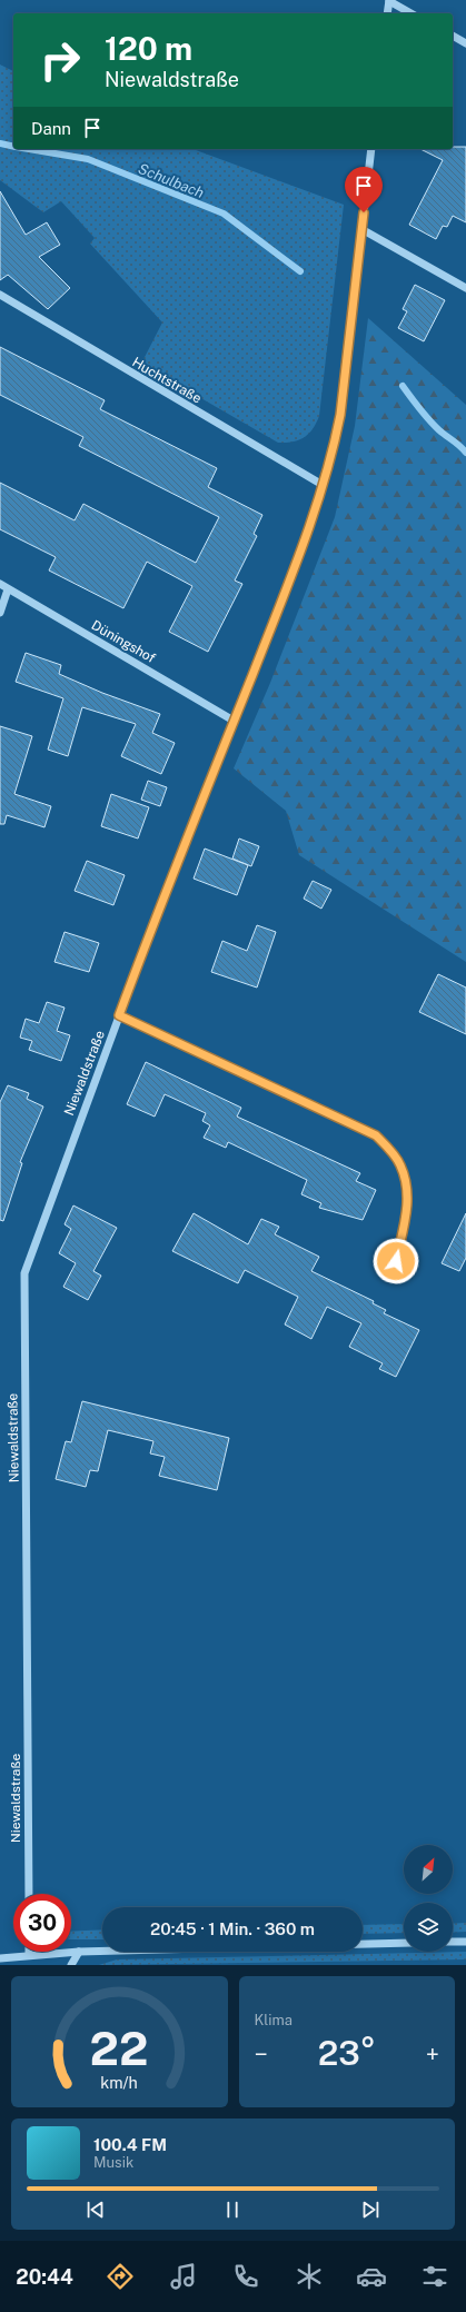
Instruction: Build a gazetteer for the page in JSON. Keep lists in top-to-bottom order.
{
  "streets": {
    "street": ["Huchtstraße", "Düningshof", "Niewaldstraße"]
  },
  "crossings": [
    ["Huchtstraße", "Niewaldstraße"],
    ["Düningshof", "Niewaldstraße"]
  ],
  "water": ["Schulbach"],
  "north": "top right",
  "page": {
    "turn": ["120 m", "Niewaldstraße"],
    "then": "Dann",
    "limit": "30",
    "trip": "20:45 · 1 Min. · 360 m",
    "tile": "Klima",
    "heat": ["−", "23°", "+"],
    "song": ["100.4 FM", "Musik"],
    "tabs": "20:44",
    "gauge": ["22", "km/h"]
  }
}
